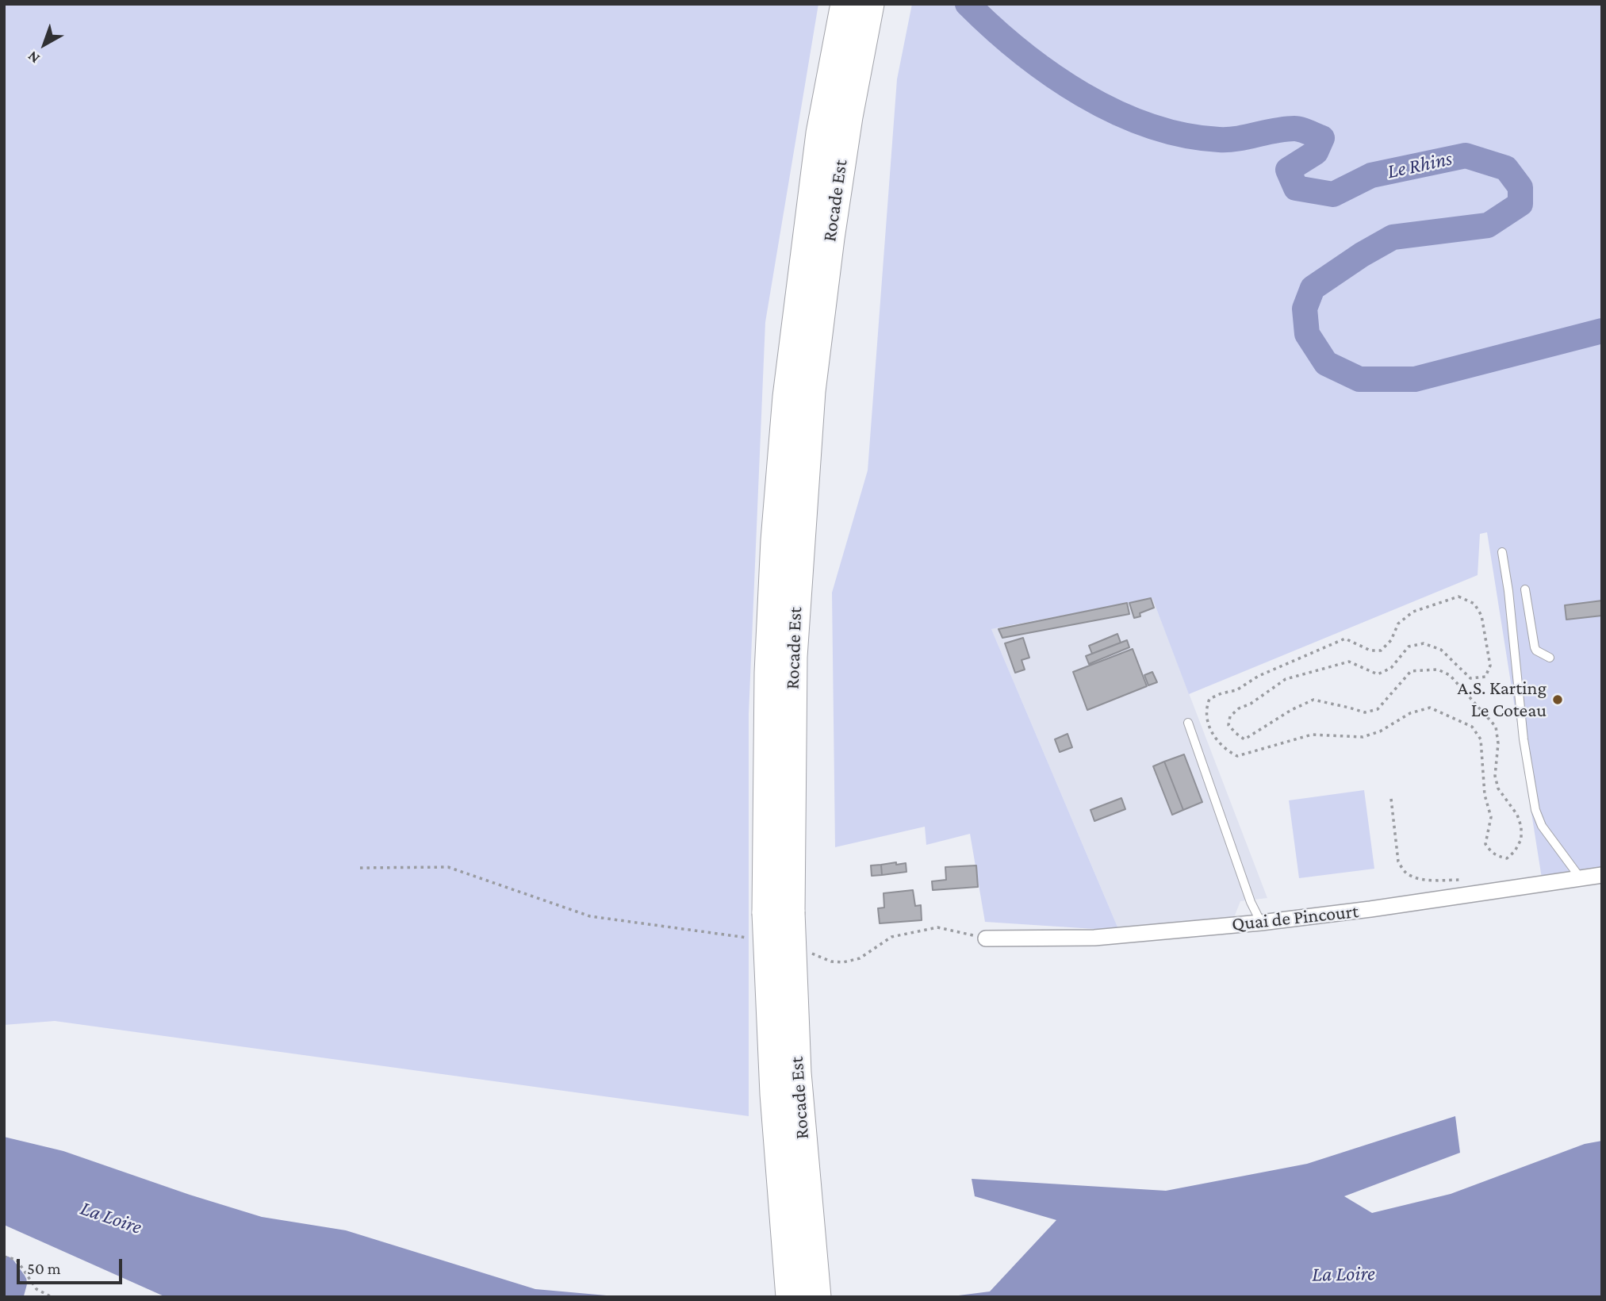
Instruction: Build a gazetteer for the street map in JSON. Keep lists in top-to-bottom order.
{
  "streets": {
    "highway": ["Rocade Est"],
    "street": ["Quai de Pincourt"]
  },
  "water": ["Le Rhins", "La Loire"],
  "places": ["A.S. Karting Le Coteau"],
  "scale_bar": "50 m",
  "north": "bottom left"
}
